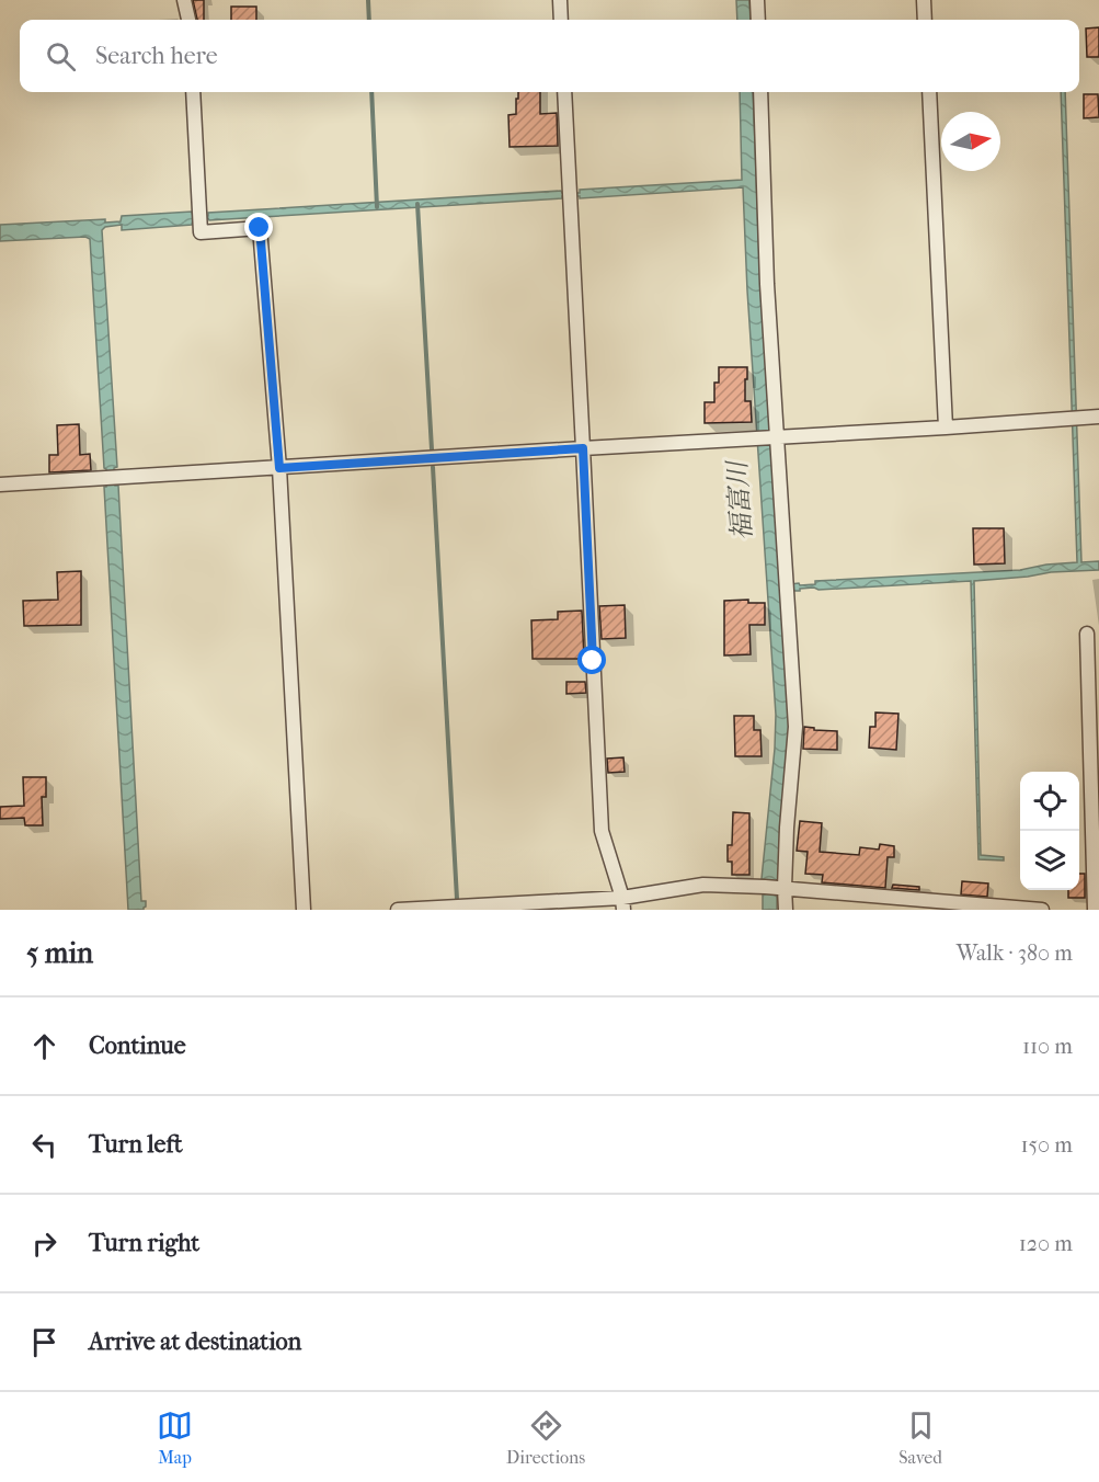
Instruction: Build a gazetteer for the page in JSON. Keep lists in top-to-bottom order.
{
  "water": ["福富川"],
  "north": "right",
  "page": {
    "search": "Search here",
    "heading": ["5 min", "Walk · 380 m"],
    "list": [
      ["Continue", "110 m"],
      ["Turn left", "150 m"],
      ["Turn right", "120 m"],
      "Arrive at destination"
    ],
    "nav": ["Map", "Directions", "Saved"]
  }
}
